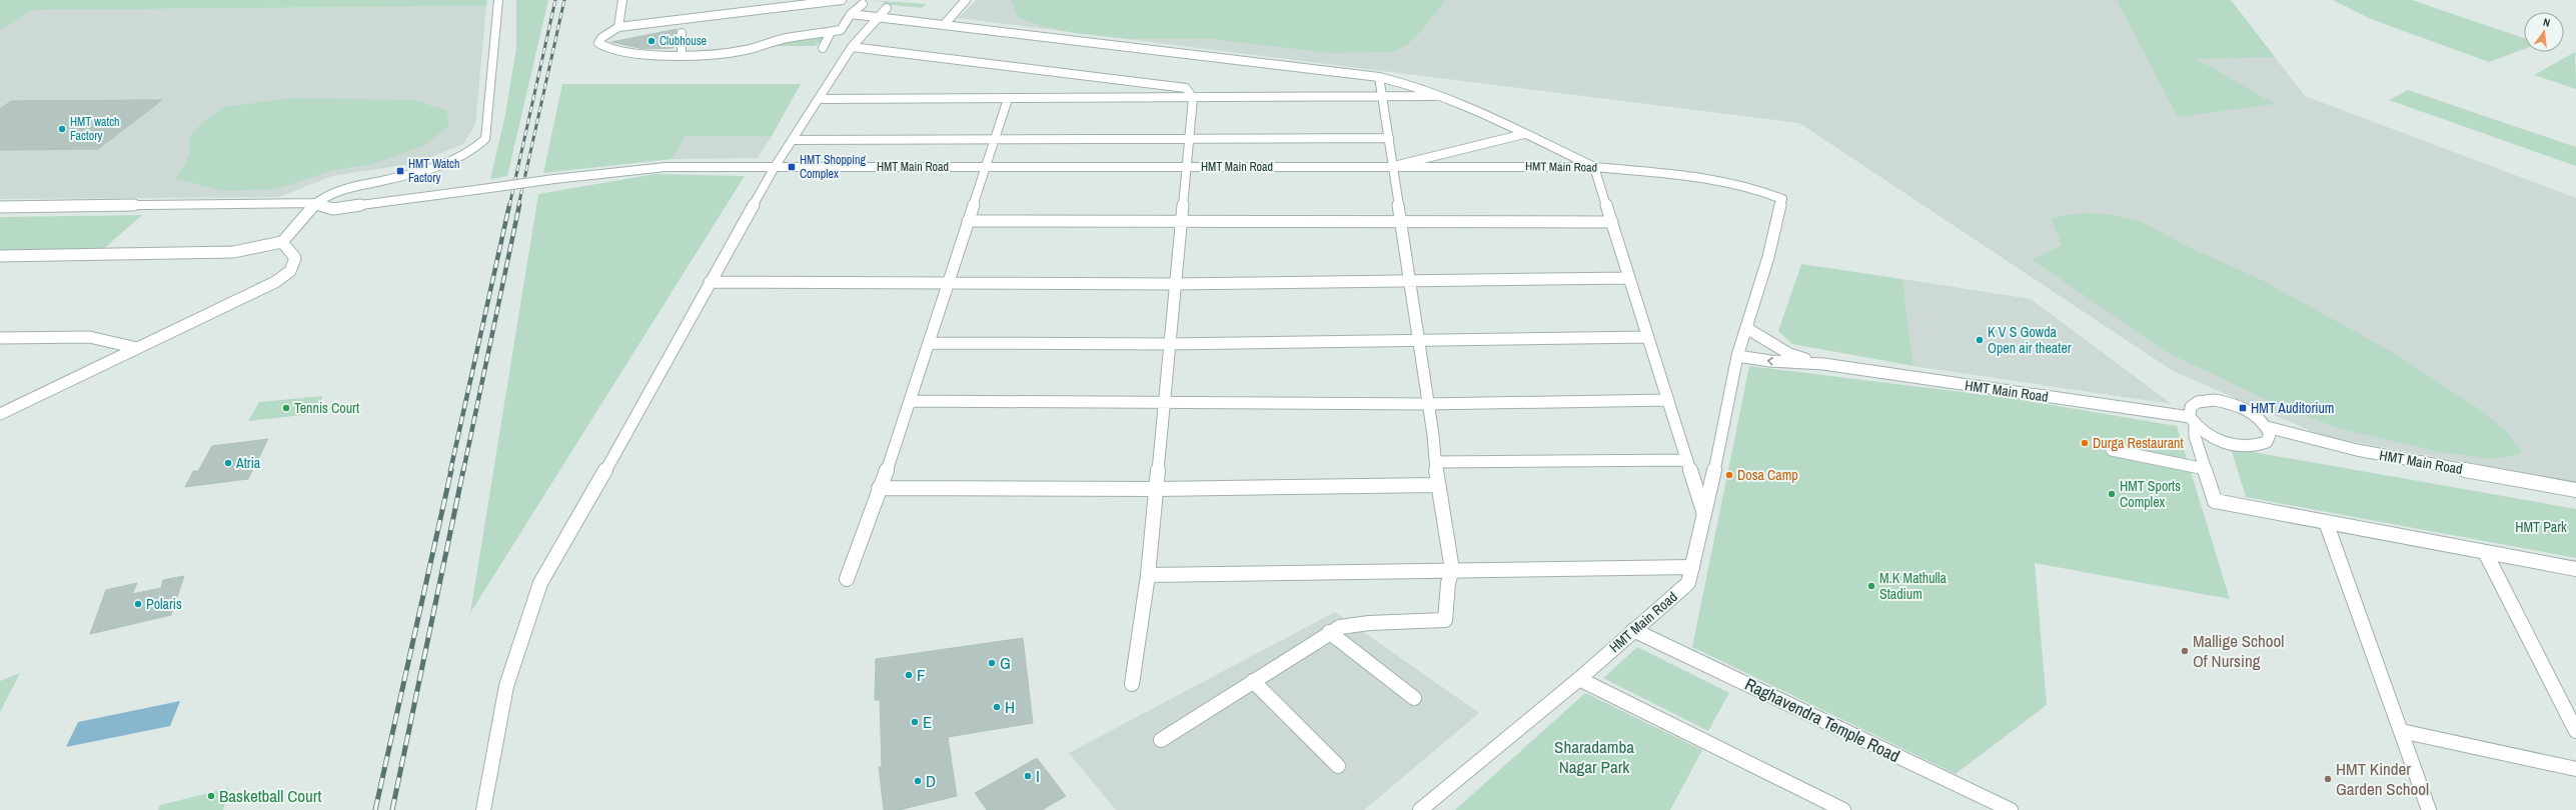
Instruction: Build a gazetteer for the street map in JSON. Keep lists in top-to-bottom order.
{
  "streets": {
    "street": ["HMT Main Road", "Raghavendra Temple Road"]
  },
  "crossings": [
    ["HMT Main Road", "Raghavendra Temple Road"]
  ],
  "parks": ["HMT Park", "Sharadamba Nagar Park"],
  "places": {
    "other": [
      "Clubhouse",
      "HMT watch Factory",
      "K V S Gowda Open air theater",
      "Tennis Court",
      "Durga Restaurant",
      "Atria",
      "Dosa Camp",
      "HMT Sports Complex",
      "M.K Mathulla Stadium",
      "Polaris",
      "Mallige School Of Nursing",
      "G",
      "F",
      "H",
      "E",
      "I",
      "HMT Kinder Garden School",
      "D",
      "Basketball Court"
    ],
    "transit": ["HMT Shopping Complex", "HMT Watch Factory", "HMT Auditorium"]
  },
  "north": "top"
}
